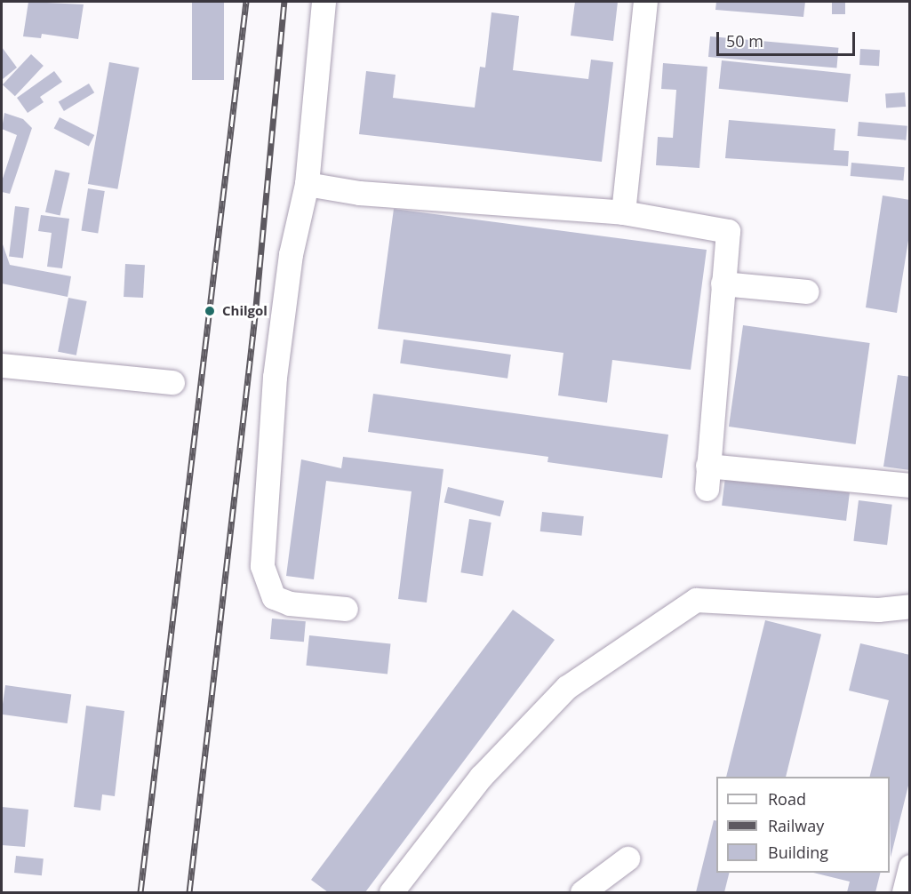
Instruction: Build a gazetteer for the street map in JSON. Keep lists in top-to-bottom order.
{
  "places": ["Chilgol"],
  "legend": ["Road", "Railway", "Building"],
  "scale_bar": "50 m"
}
